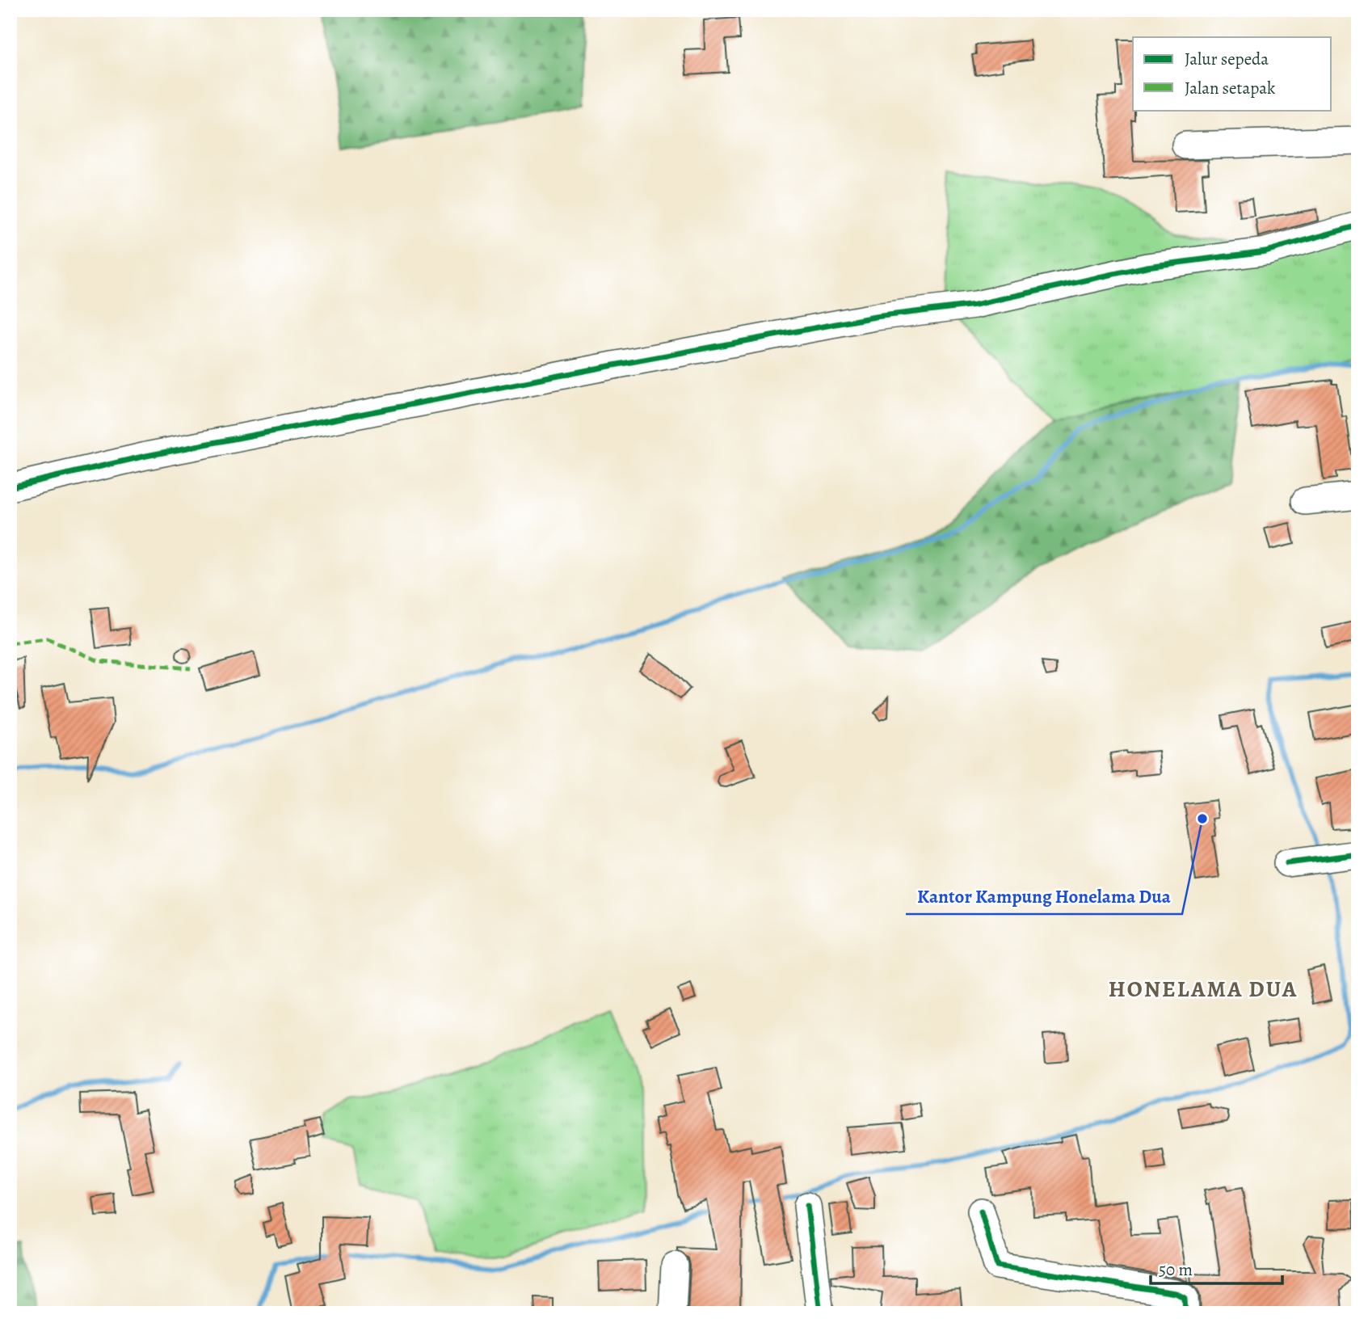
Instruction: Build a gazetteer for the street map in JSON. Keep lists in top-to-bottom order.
{
  "districts": ["HONELAMA DUA"],
  "places": ["Kantor Kampung Honelama Dua"],
  "legend": ["Jalur sepeda", "Jalan setapak"],
  "scale_bar": "50 m"
}
